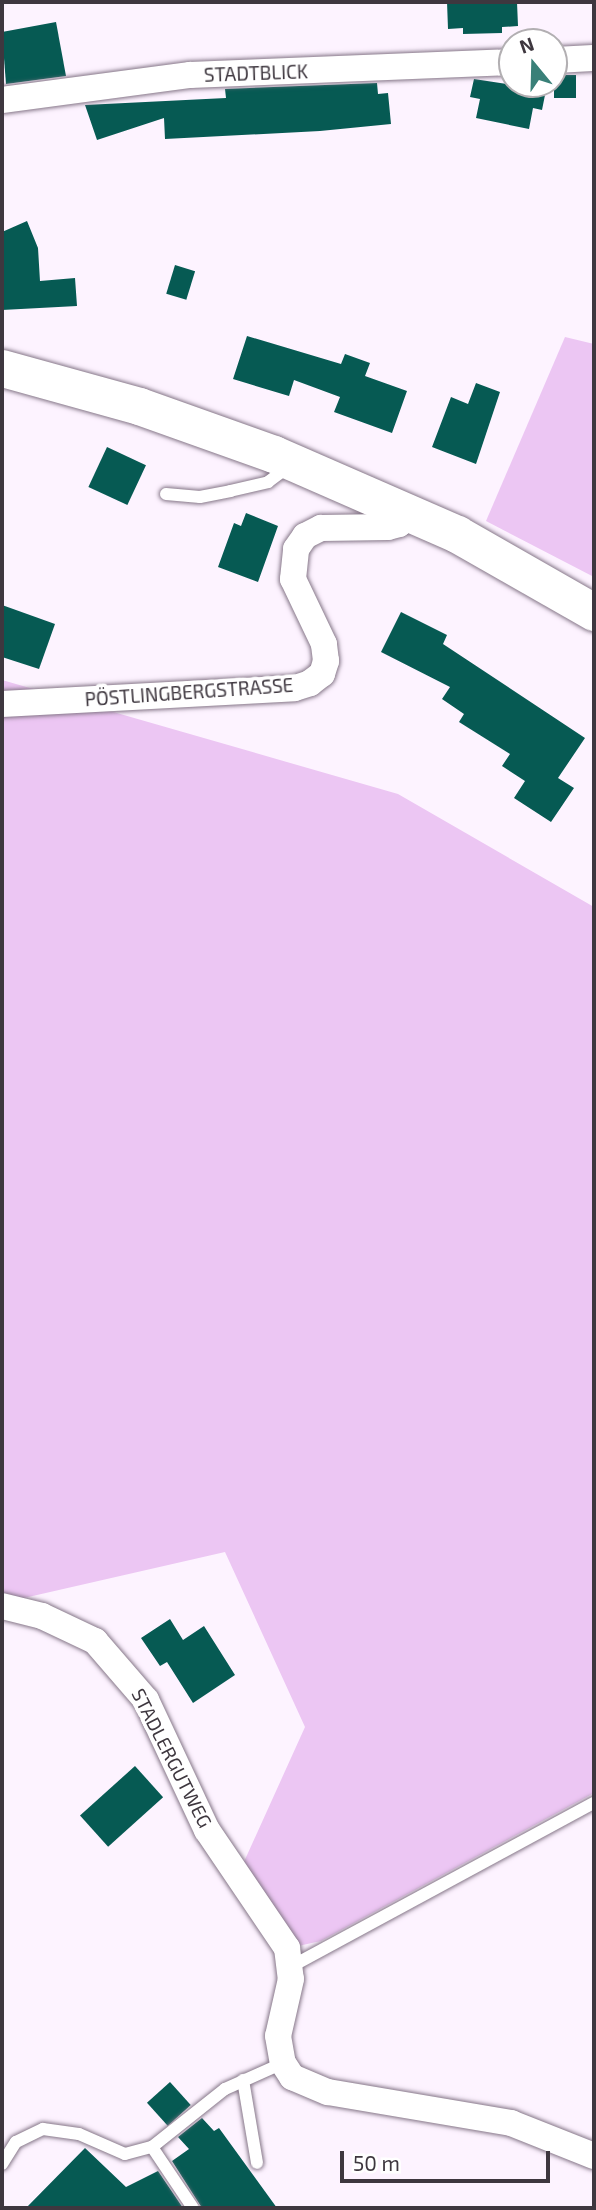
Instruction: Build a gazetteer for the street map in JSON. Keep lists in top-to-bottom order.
{
  "streets": {
    "street": ["STADTBLICK", "PÖSTLINGBERGSTRASSE", "STADLERGUTWEG"]
  },
  "scale_bar": "50 m",
  "north": "top"
}
